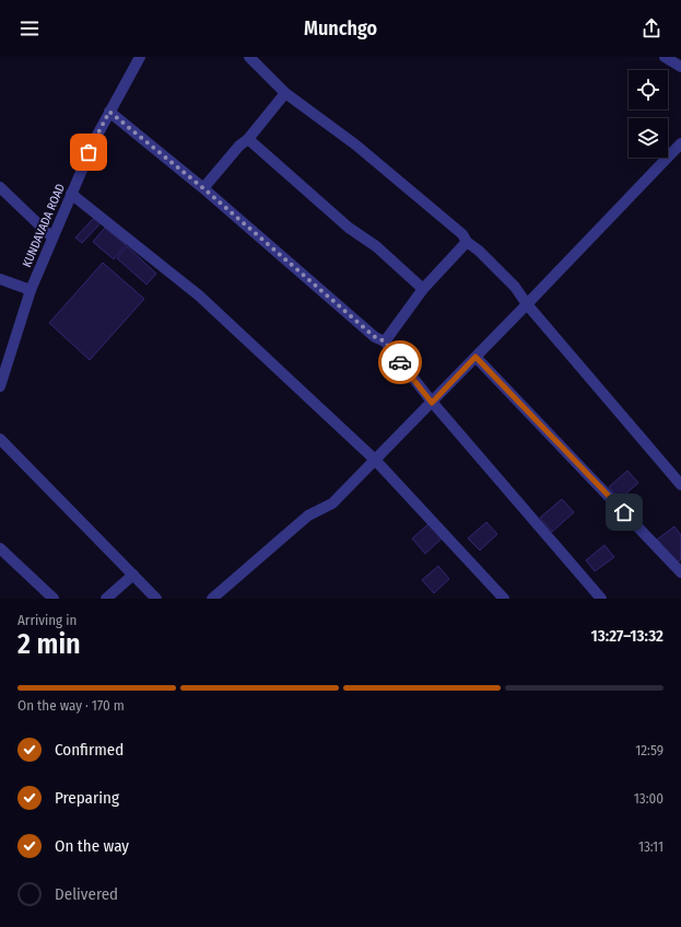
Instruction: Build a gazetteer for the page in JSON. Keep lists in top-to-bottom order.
{
  "streets": {
    "street": ["KUNDAVADA ROAD"]
  },
  "page": {
    "header": "Munchgo",
    "heading": ["2 min", "Arriving in", "13:27–13:32"],
    "bar": "On the way · 170 m",
    "list": [
      ["Confirmed", "12:59"],
      ["Preparing", "13:00"],
      ["On the way", "13:11"],
      "Delivered"
    ]
  }
}
